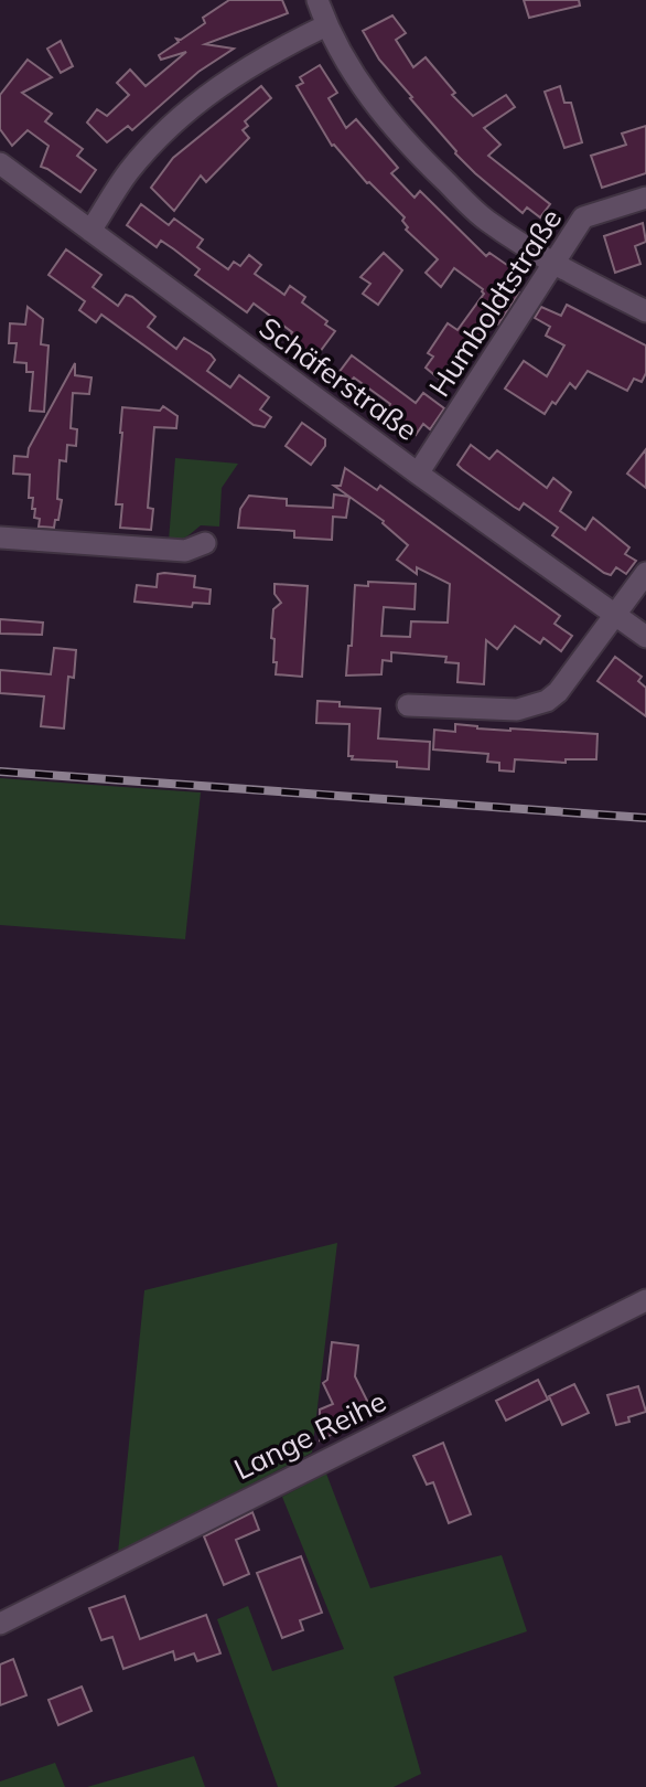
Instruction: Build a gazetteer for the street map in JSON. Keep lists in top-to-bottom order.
{
  "streets": {
    "street": ["Humboldtstraße", "Schäferstraße", "Lange Reihe"]
  },
  "crossings": [
    ["Humboldtstraße", "Schäferstraße"]
  ]
}
